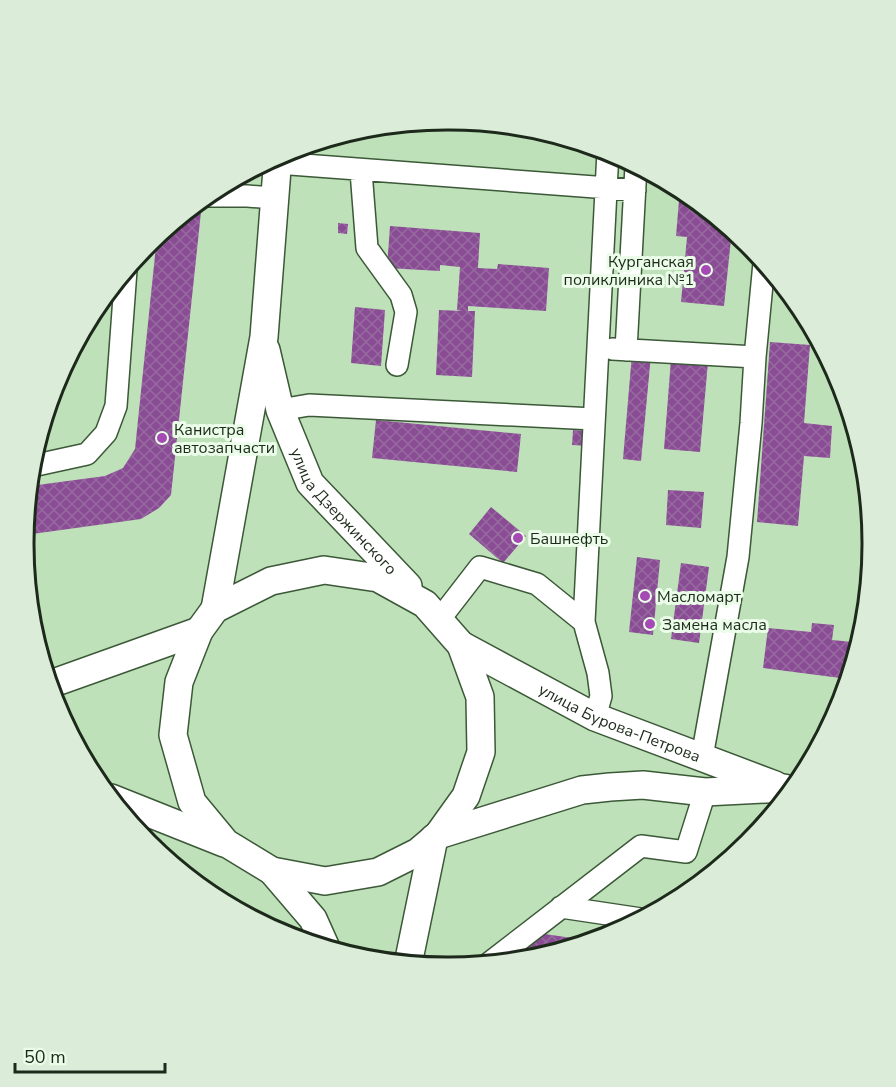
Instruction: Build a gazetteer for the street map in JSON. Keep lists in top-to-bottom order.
{
  "streets": {
    "main road": ["улица Дзержинского", "улица Бурова-Петрова"]
  },
  "crossings": [
    ["улица Дзержинского", "улица Бурова-Петрова"]
  ],
  "places": [
    "Курганская поликлиника №1",
    "Канистра автозапчасти",
    "Башнефть",
    "Масломарт",
    "Замена масла"
  ],
  "scale_bar": "50 m"
}
